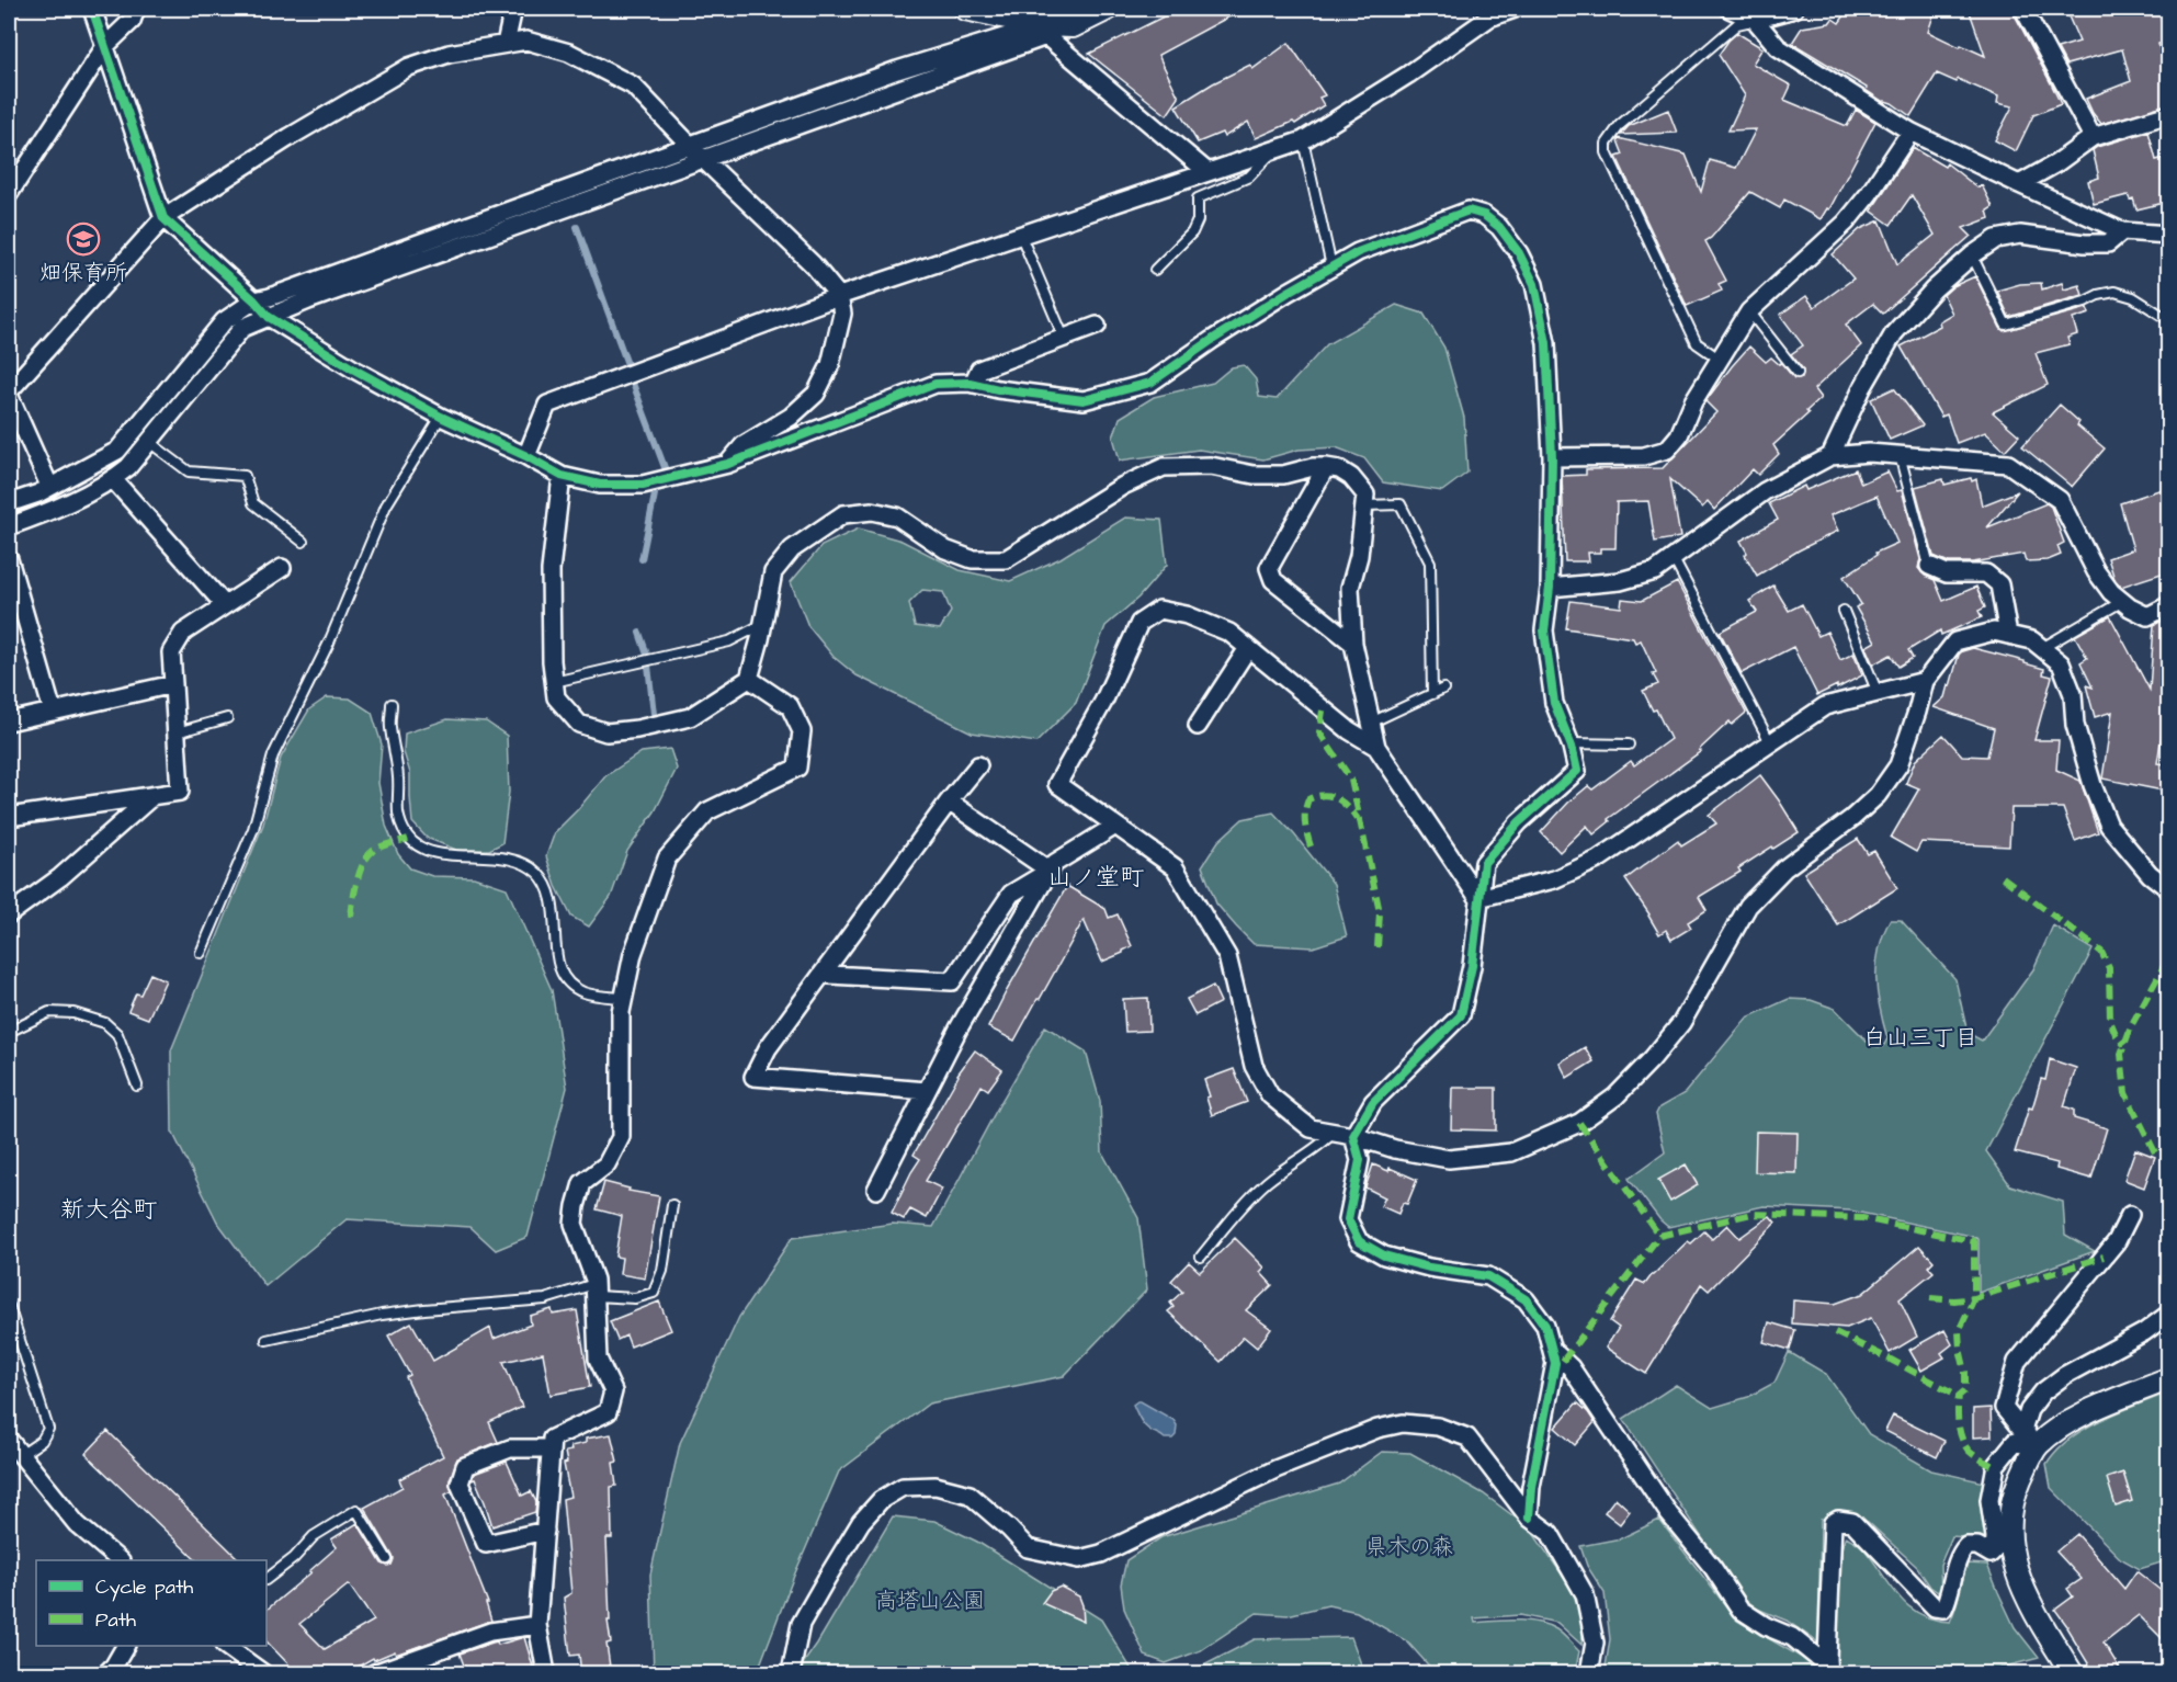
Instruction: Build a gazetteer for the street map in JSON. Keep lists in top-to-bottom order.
{
  "districts": ["山ノ堂町", "白山三丁目", "新大谷町"],
  "parks": ["県木の森", "高塔山公園"],
  "places": {
    "school or university": ["畑保育所"]
  },
  "legend": ["Cycle path", "Path"]
}
